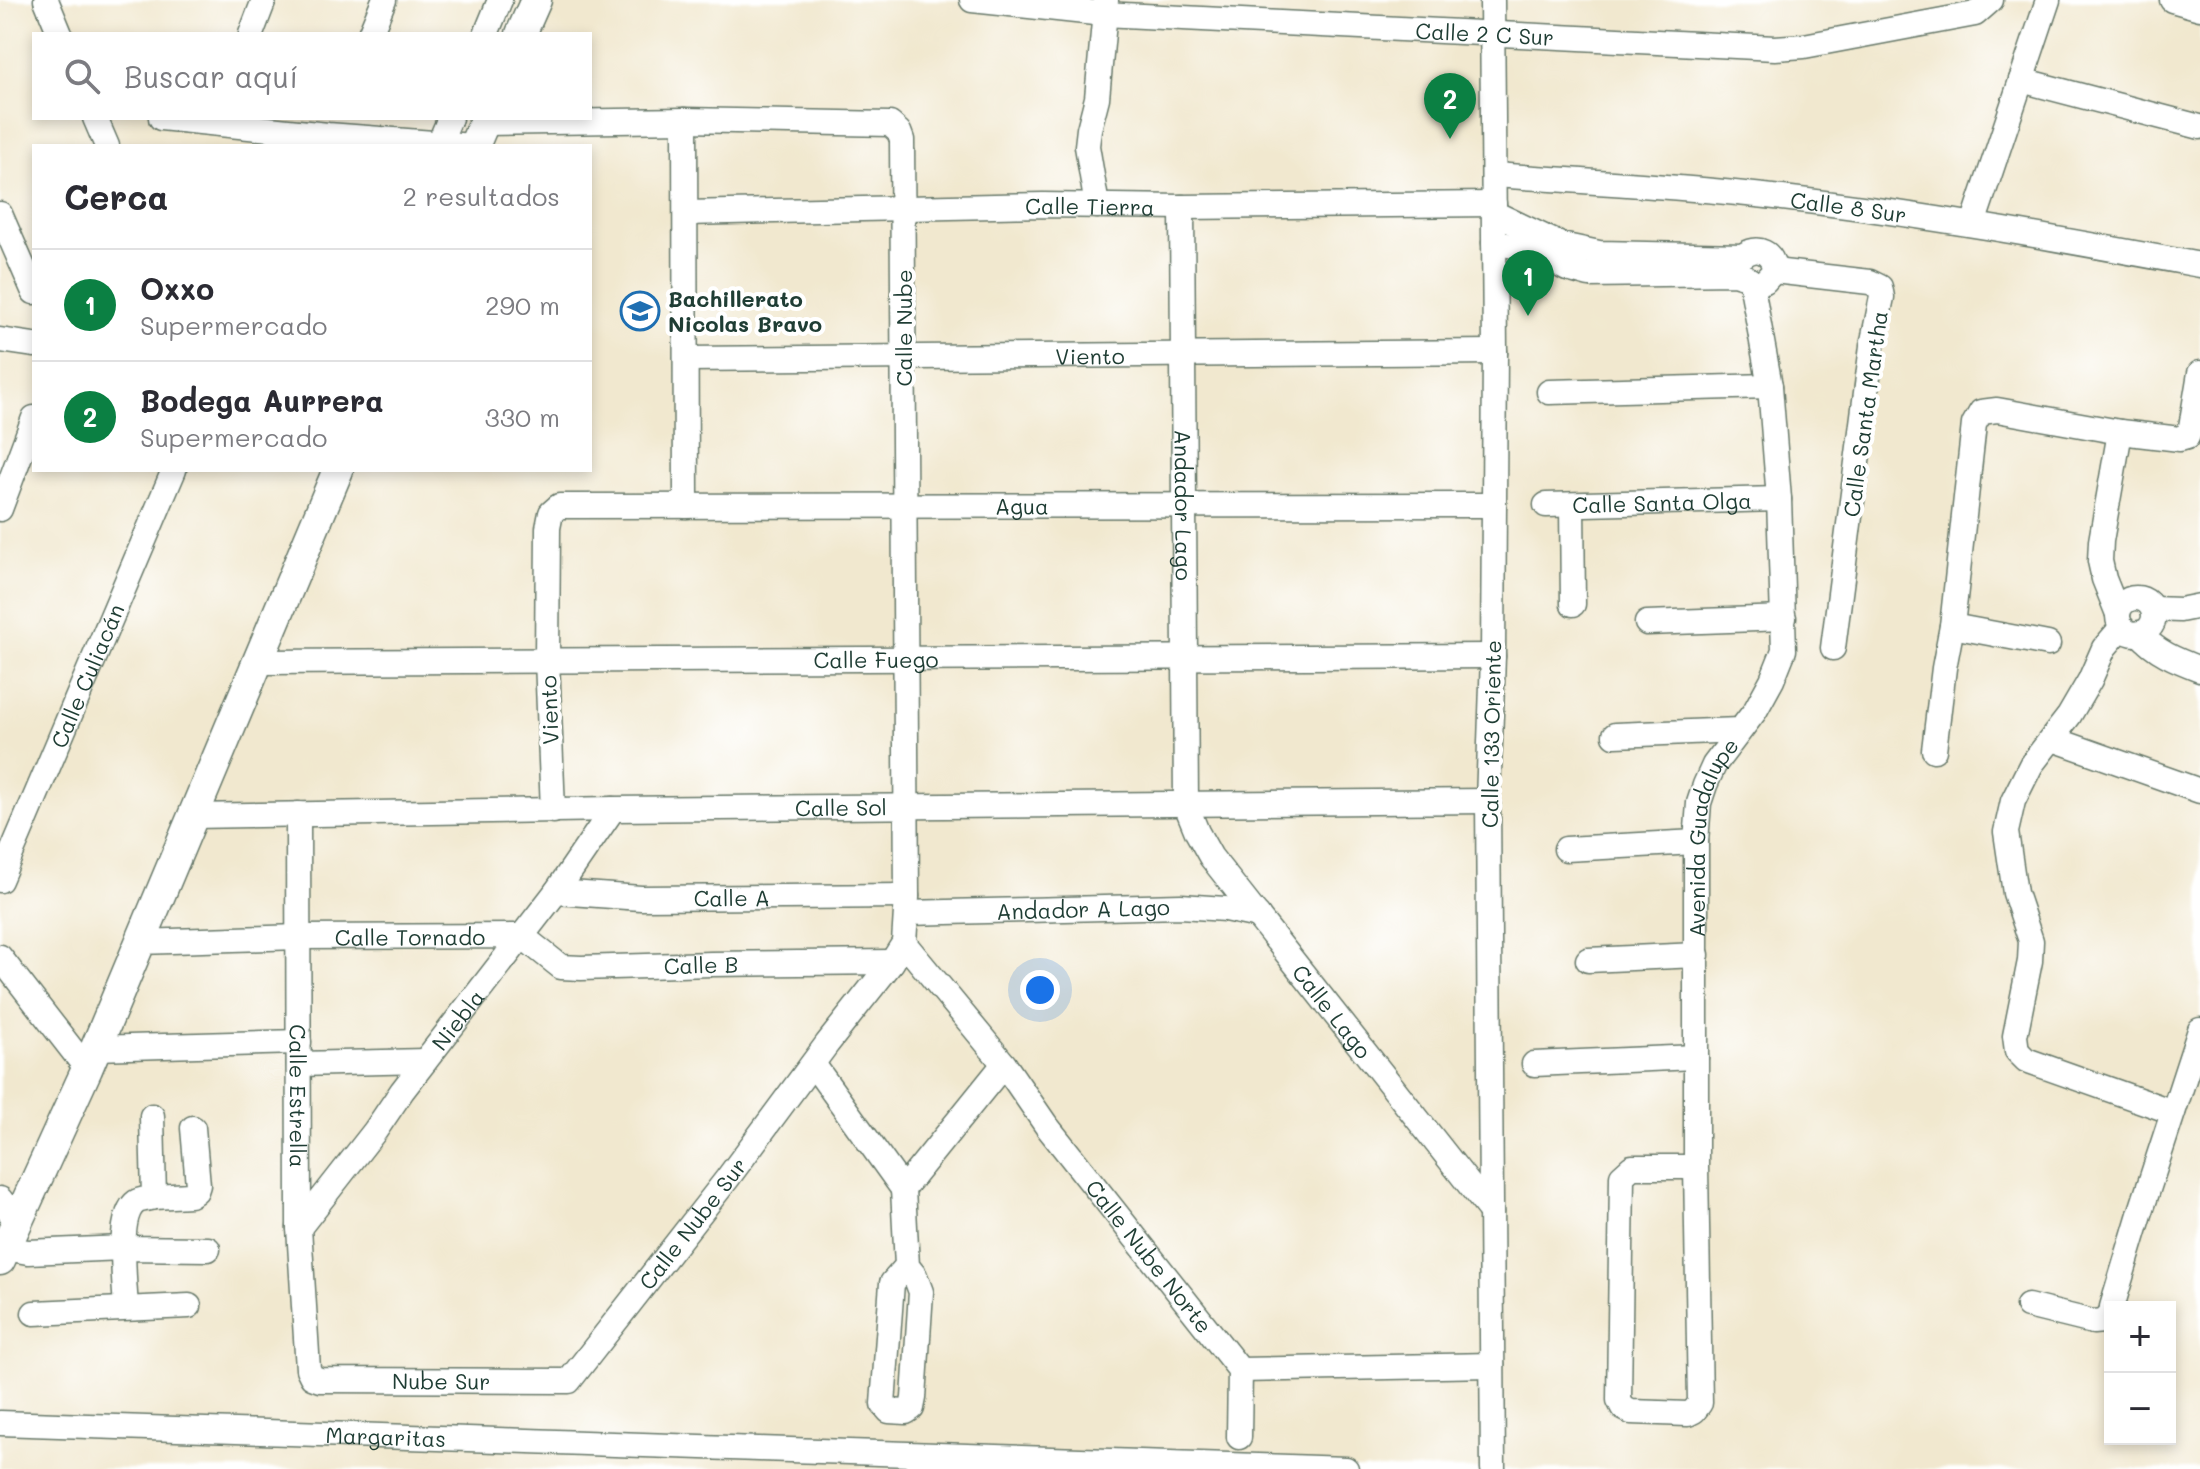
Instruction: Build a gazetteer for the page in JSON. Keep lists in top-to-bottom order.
{
  "streets": {
    "street": [
      "Calle 2 C Sur",
      "Calle Tierra",
      "Calle 8 Sur",
      "Calle Nube",
      "Viento",
      "Calle Santa Martha",
      "Calle Santa Olga",
      "Agua",
      "Andador Lago",
      "Calle Fuego",
      "Calle Culiacán",
      "Calle 133 Oriente",
      "Calle Sol",
      "Avenida Guadalupe",
      "Calle A",
      "Andador A Lago",
      "Calle Tornado",
      "Calle B",
      "Calle Lago",
      "Niebla",
      "Calle Estrella",
      "Calle Nube Sur",
      "Calle Nube Norte",
      "Nube Sur",
      "Margaritas"
    ]
  },
  "crossings": [
    ["Calle 2 C Sur", "Calle 133 Oriente"],
    ["Calle Tierra", "Calle Nube"],
    ["Calle Tierra", "Andador Lago"],
    ["Calle Tierra", "Calle 133 Oriente"],
    ["Calle 8 Sur", "Calle 133 Oriente"],
    ["Calle Nube", "Viento"],
    ["Calle Nube", "Agua"],
    ["Calle Nube", "Calle Fuego"],
    ["Calle Nube", "Calle Sol"],
    ["Calle Nube", "Calle A"],
    ["Calle Nube", "Andador A Lago"],
    ["Calle Nube", "Calle B"],
    ["Calle Nube", "Calle Nube Sur"],
    ["Calle Nube", "Calle Nube Norte"],
    ["Viento", "Agua"],
    ["Viento", "Andador Lago"],
    ["Viento", "Calle Fuego"],
    ["Viento", "Calle 133 Oriente"],
    ["Viento", "Calle Sol"],
    ["Calle Santa Martha", "Avenida Guadalupe"],
    ["Calle Santa Olga", "Avenida Guadalupe"],
    ["Agua", "Andador Lago"],
    ["Agua", "Calle 133 Oriente"],
    ["Andador Lago", "Calle Fuego"],
    ["Andador Lago", "Calle Sol"],
    ["Andador Lago", "Calle Lago"],
    ["Calle Fuego", "Calle 133 Oriente"],
    ["Calle 133 Oriente", "Calle Sol"],
    ["Calle 133 Oriente", "Calle Lago"],
    ["Calle Sol", "Calle Lago"],
    ["Calle Sol", "Niebla"],
    ["Calle Sol", "Calle Estrella"],
    ["Calle A", "Andador A Lago"],
    ["Calle A", "Niebla"],
    ["Andador A Lago", "Calle Lago"],
    ["Calle Tornado", "Calle B"],
    ["Calle Tornado", "Niebla"],
    ["Calle Tornado", "Calle Estrella"],
    ["Calle B", "Niebla"],
    ["Calle B", "Calle Nube Sur"],
    ["Calle B", "Calle Nube Norte"],
    ["Niebla", "Calle Estrella"],
    ["Calle Estrella", "Nube Sur"],
    ["Calle Nube Sur", "Calle Nube Norte"],
    ["Calle Nube Sur", "Nube Sur"]
  ],
  "places": {
    "school or university": ["Bachillerato Nicolas Bravo"]
  },
  "page": {
    "search": "Buscar aquí",
    "pins": ["2", "1"],
    "heading": ["Cerca", "2 resultados"],
    "list": [
      {
        "mark": "1",
        "name": "Oxxo",
        "note": "Supermercado",
        "value": "290 m"
      },
      {
        "mark": "2",
        "name": "Bodega Aurrera",
        "note": "Supermercado",
        "value": "330 m"
      }
    ],
    "map_buttons": ["+", "−"]
  }
}
